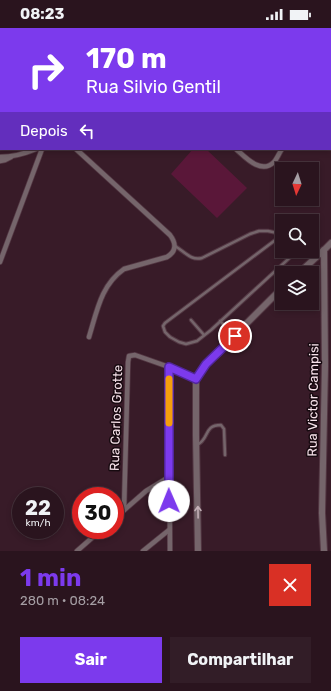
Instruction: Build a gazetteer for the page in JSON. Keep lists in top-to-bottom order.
{
  "streets": {
    "street": ["Rua Victor Campisi", "Rua Carlos Grotte"]
  },
  "north": "bottom",
  "page": {
    "status": "08:23",
    "turn": ["170 m", "Rua Silvio Gentil"],
    "then": "Depois",
    "speed": "22 km/h",
    "limit": "30",
    "heading": ["1 min", "280 m · 08:24"],
    "buttons": ["Sair", "Compartilhar"]
  }
}
